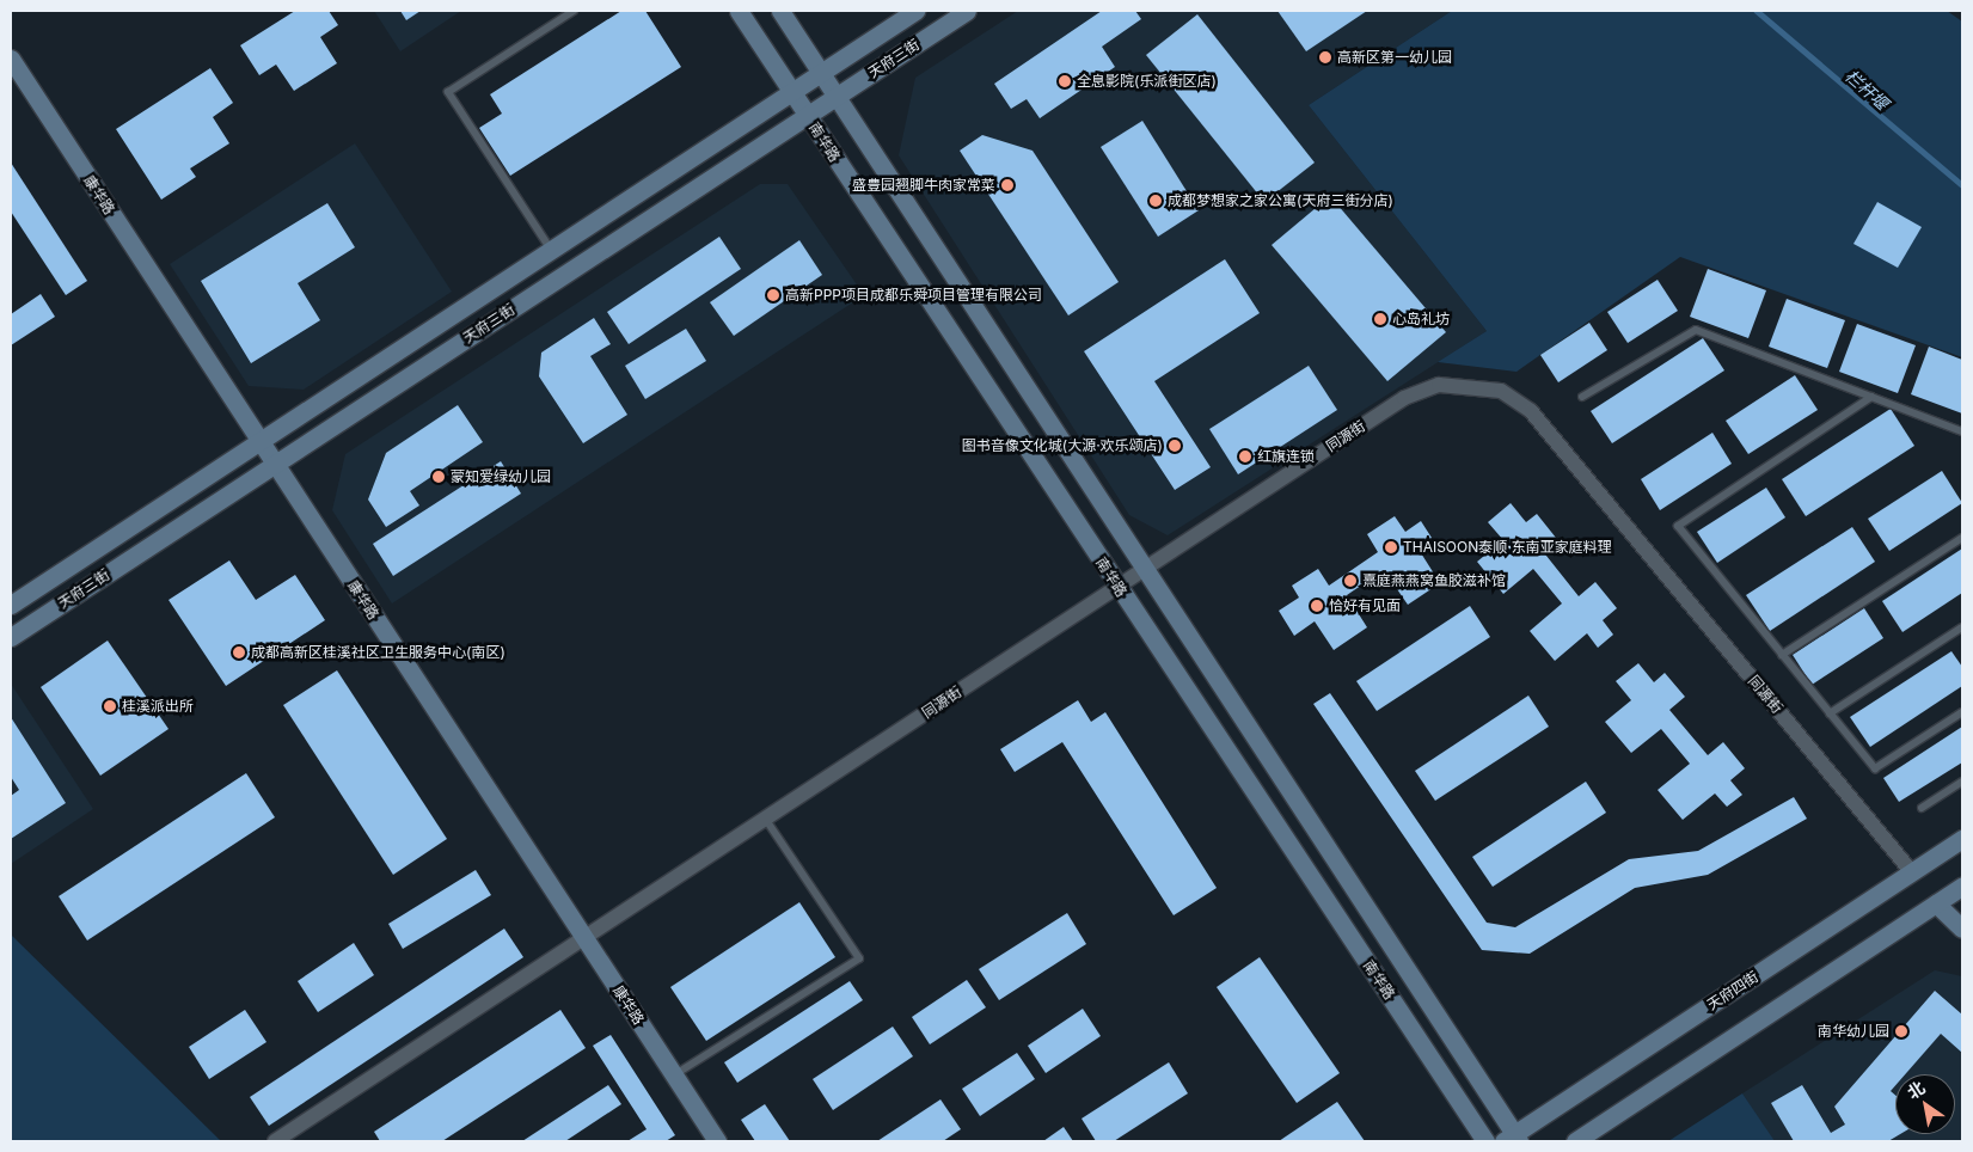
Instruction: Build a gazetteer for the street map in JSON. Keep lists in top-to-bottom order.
{
  "streets": {
    "main road": [
      "天府三街",
      "南华路",
      "康华路",
      "天府四街"
    ],
    "street": ["同源街"]
  },
  "crossings": [
    ["天府三街", "南华路"],
    ["天府三街", "康华路"],
    ["南华路", "同源街"],
    ["南华路", "天府四街"],
    ["康华路", "同源街"],
    ["同源街", "天府四街"]
  ],
  "water": ["栏杆堰"],
  "places": [
    "高新区第一幼儿园",
    "全息影院(乐派街区店)",
    "盛豊园翘脚牛肉家常菜",
    "成都梦想家之家公寓(天府三街分店)",
    "高新PPP项目成都乐舜项目管理有限公司",
    "心岛礼坊",
    "图书音像文化城(大源·欢乐颂店)",
    "红旗连锁",
    "蒙知爱绿幼儿园",
    "THAISOON泰顺·东南亚家庭料理",
    "熹庭燕燕窝鱼胶滋补馆",
    "恰好有见面",
    "成都高新区桂溪社区卫生服务中心(南区)",
    "桂溪派出所",
    "南华幼儿园"
  ],
  "north": "top left"
}
